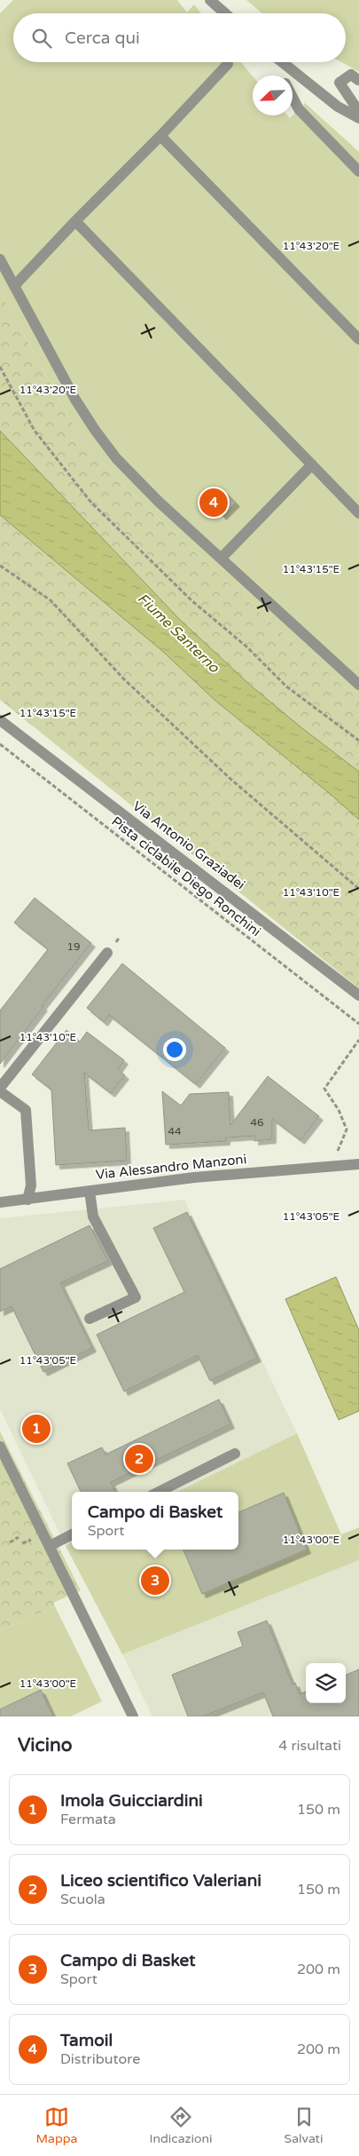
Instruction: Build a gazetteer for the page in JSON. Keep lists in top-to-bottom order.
{
  "streets": {
    "street": ["Via Antonio Graziadei", "Via Alessandro Manzoni"],
    "path": ["Pista ciclabile Diego Ronchini"]
  },
  "water": ["Fiume Santerno"],
  "house_numbers": ["19", "46", "44"],
  "north": "bottom left",
  "page": {
    "search": "Cerca qui",
    "pins": [
      "4",
      "1",
      "2",
      "3"
    ],
    "popup": ["Campo di Basket", "Sport"],
    "heading": ["Vicino", "4 risultati"],
    "list": [
      {
        "mark": "1",
        "name": "Imola Guicciardini",
        "note": "Fermata",
        "value": "150 m"
      },
      {
        "mark": "2",
        "name": "Liceo scientifico Valeriani",
        "note": "Scuola",
        "value": "150 m"
      },
      {
        "mark": "3",
        "name": "Campo di Basket",
        "note": "Sport",
        "value": "200 m"
      },
      {
        "mark": "4",
        "name": "Tamoil",
        "note": "Distributore",
        "value": "200 m"
      }
    ],
    "nav": ["Mappa", "Indicazioni", "Salvati"]
  },
  "coordinates": [
    "11°43'20\"E",
    "11°43'15\"E",
    "11°43'10\"E",
    "11°43'05\"E",
    "11°43'00\"E"
  ]
}
